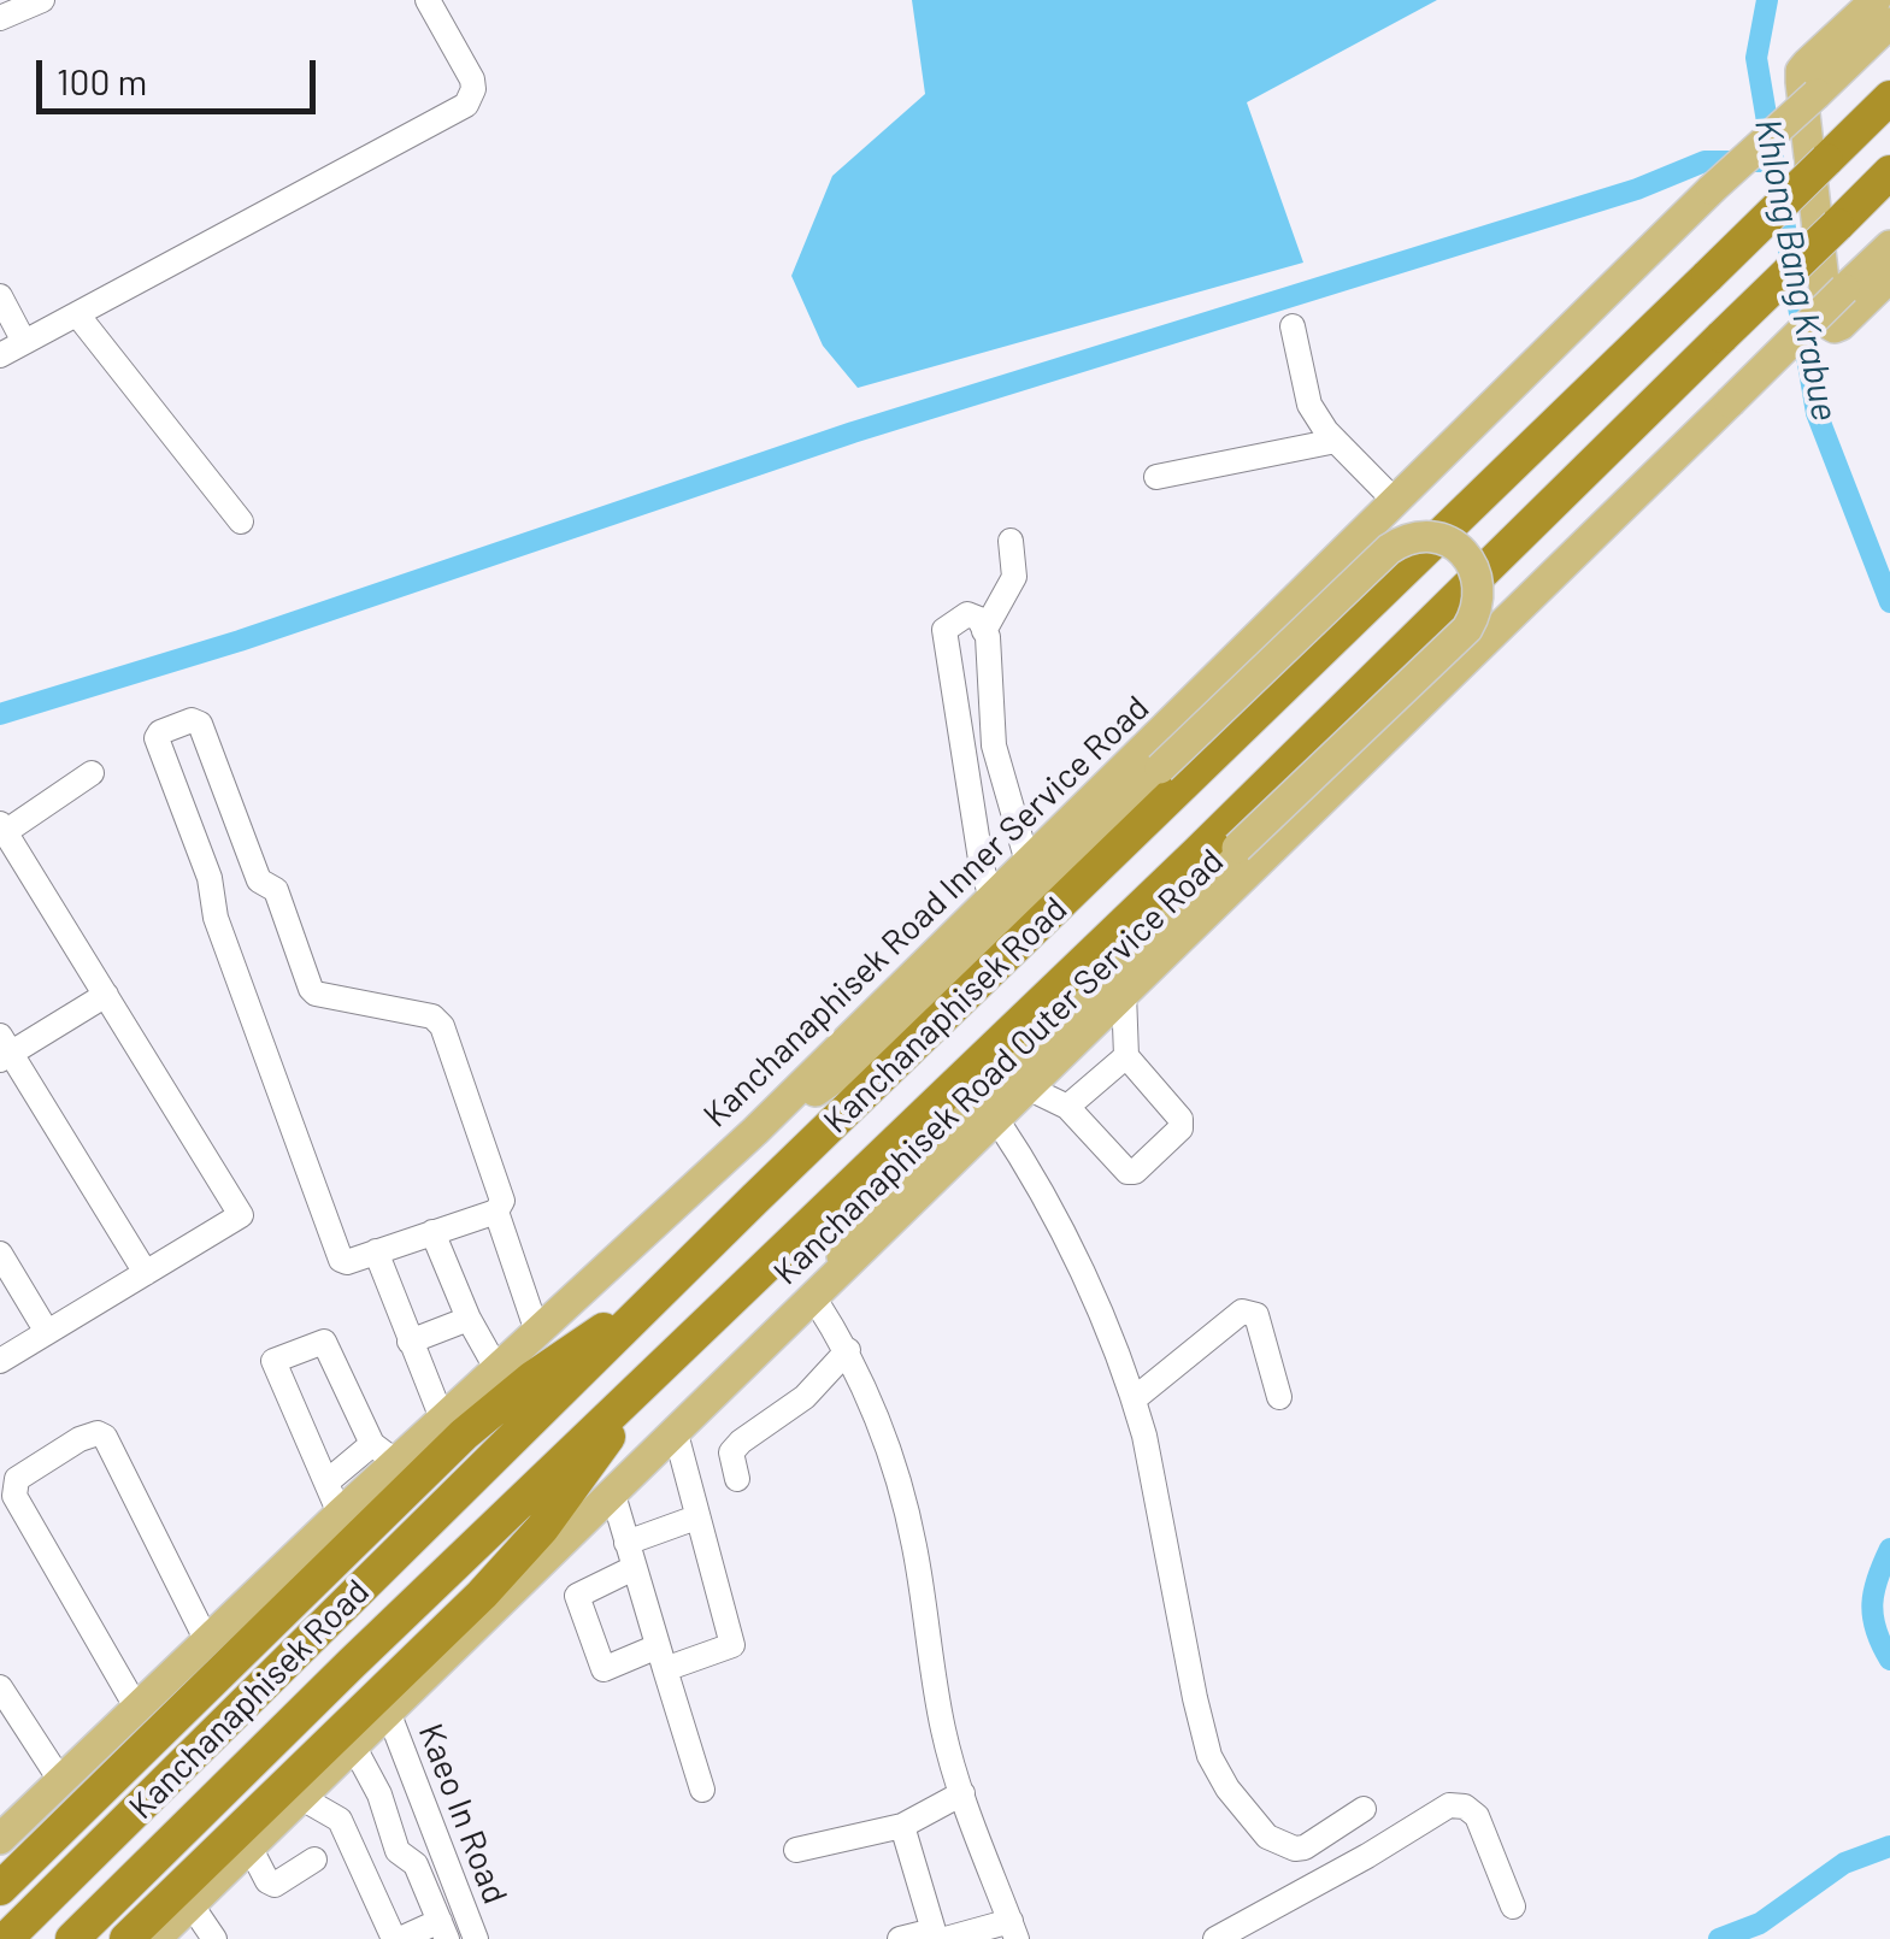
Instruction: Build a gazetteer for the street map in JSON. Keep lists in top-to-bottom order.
{
  "streets": {
    "highway": ["Kanchanaphisek Road"],
    "main road": ["Kanchanaphisek Road Inner Service Road", "Kanchanaphisek Road Outer Service Road"],
    "street": ["Kaeo In Road"]
  },
  "crossings": [
    ["Kanchanaphisek Road Outer Service Road", "Kaeo In Road"]
  ],
  "water": ["Khlong Bang Krabue"],
  "scale_bar": "100 m"
}
